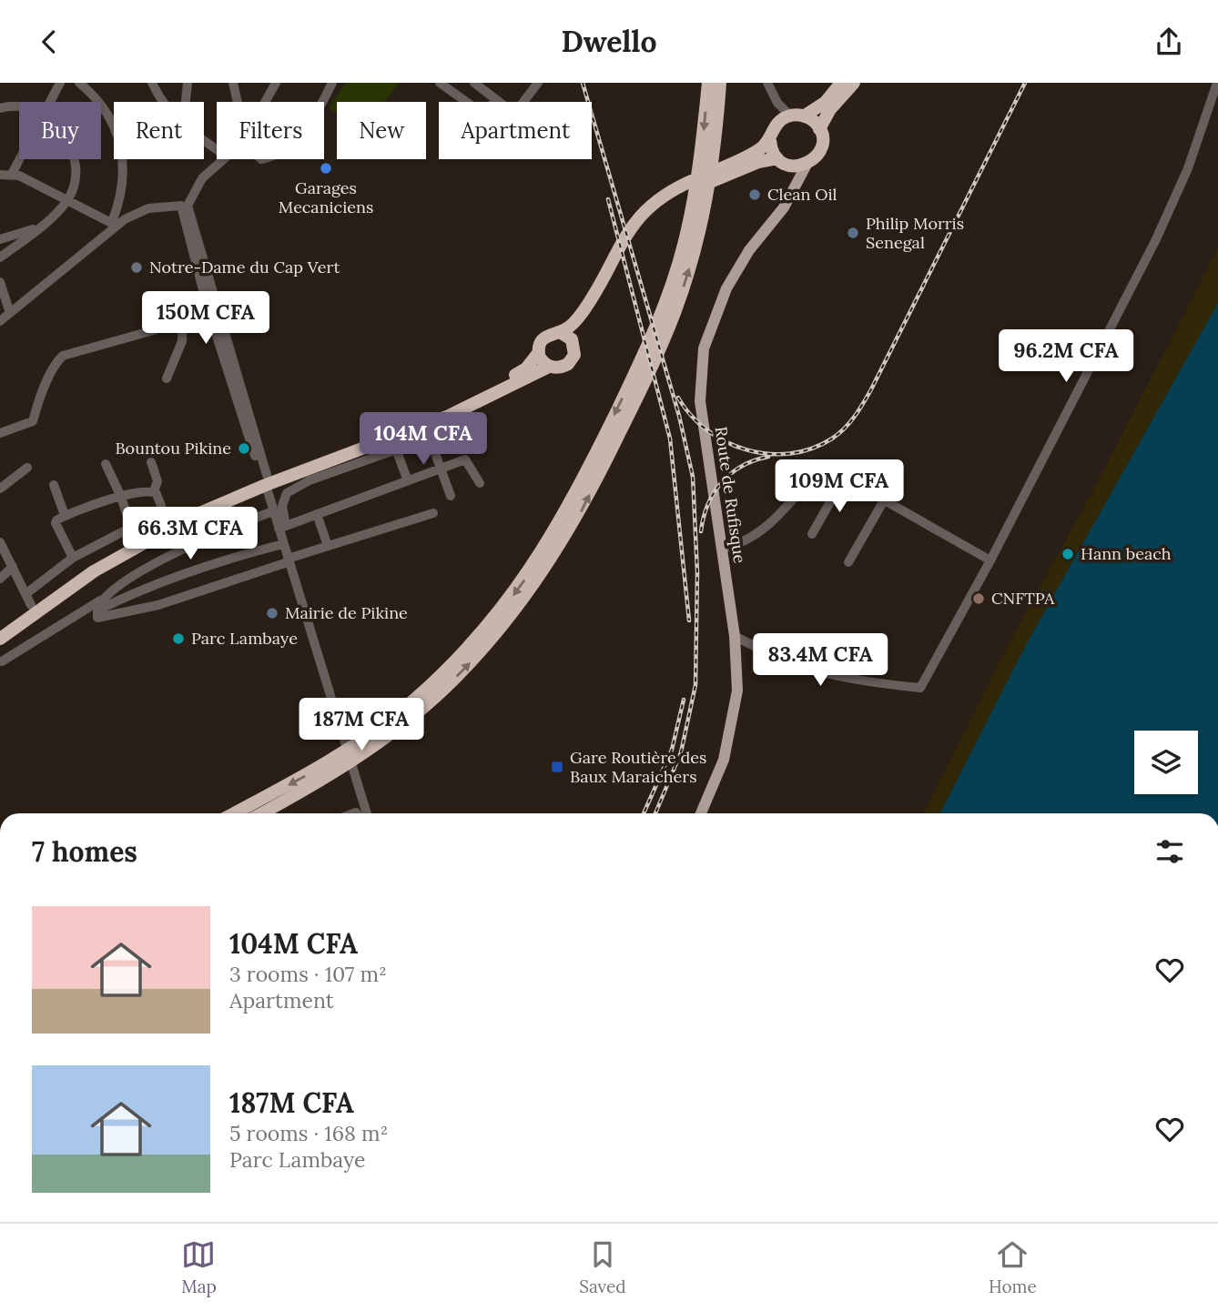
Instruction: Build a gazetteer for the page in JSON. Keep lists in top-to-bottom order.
{
  "streets": {
    "main road": ["Route de Rufisque"]
  },
  "places": {
    "other": [
      "Garages Mecaniciens",
      "Clean Oil",
      "Philip Morris Senegal",
      "Notre-Dame du Cap Vert",
      "Bountou Pikine",
      "Hann beach",
      "CNFTPA",
      "Mairie de Pikine",
      "Parc Lambaye"
    ],
    "transit": ["Gare Routière des Baux Maraichers"]
  },
  "page": {
    "header": "Dwello",
    "chip": [
      "Buy",
      "Rent",
      "Filters",
      "New",
      "Apartment"
    ],
    "price": [
      "150M CFA",
      "96.2M CFA",
      "104M CFA",
      "109M CFA",
      "66.3M CFA",
      "83.4M CFA",
      "187M CFA"
    ],
    "heading": "7 homes",
    "list": [
      {
        "name": "104M CFA",
        "note": "3 rooms · 107 m² · Apartment"
      },
      {
        "name": "187M CFA",
        "note": "5 rooms · 168 m² · Parc Lambaye"
      }
    ],
    "tabs": ["Map", "Saved", "Home"]
  }
}
